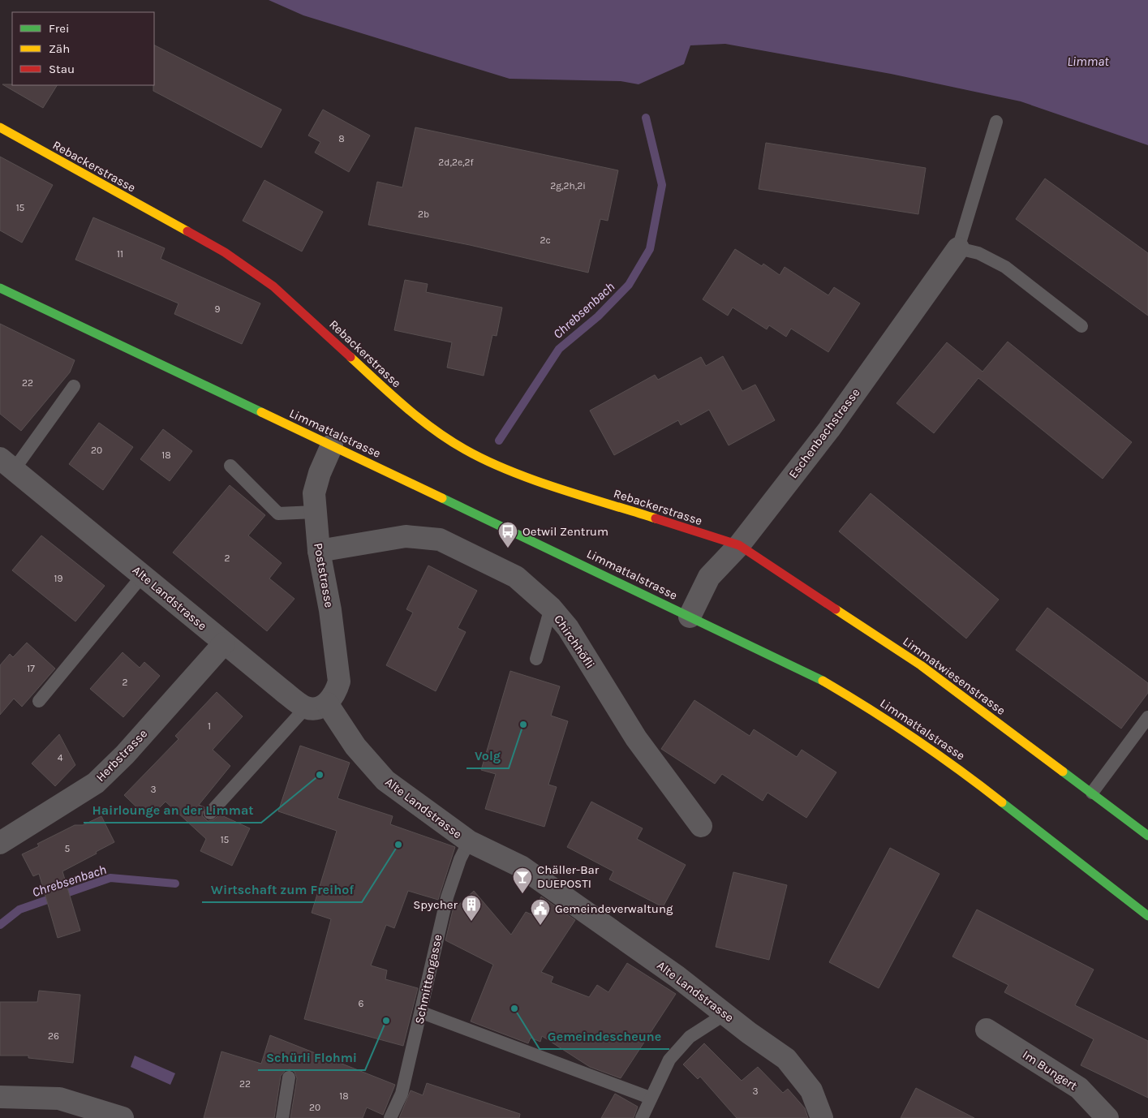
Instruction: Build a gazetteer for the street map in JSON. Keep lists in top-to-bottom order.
{
  "streets": {
    "street": [
      "Rebackerstrasse",
      "Limmattalstrasse",
      "Eschenbachstrasse",
      "Poststrasse",
      "Alte Landstrasse",
      "Chirchhöfli",
      "Limmatwiesenstrasse",
      "Herbstrasse",
      "Im Bungert"
    ],
    "lane": ["Schmittengasse"]
  },
  "crossings": [
    ["Rebackerstrasse", "Eschenbachstrasse"],
    ["Rebackerstrasse", "Limmatwiesenstrasse"],
    ["Limmattalstrasse", "Eschenbachstrasse"],
    ["Limmattalstrasse", "Poststrasse"],
    ["Eschenbachstrasse", "Limmatwiesenstrasse"],
    ["Poststrasse", "Alte Landstrasse"],
    ["Poststrasse", "Chirchhöfli"],
    ["Alte Landstrasse", "Herbstrasse"],
    ["Alte Landstrasse", "Schmittengasse"]
  ],
  "water": ["Limmat", "Chrebsenbach"],
  "places": {
    "bus stop": ["Oetwil Zentrum"],
    "other": [
      "Volg",
      "Hairlounge an der Limmat",
      "Wirtschaft zum Freihof",
      "Gemeindescheune",
      "Schürli Flohmi"
    ],
    "bar": ["Chäller-Bar DUEPOSTI"],
    "building": ["Spycher"],
    "public building": ["Gemeindeverwaltung"]
  },
  "house_numbers": [
    "8",
    "2d,2e,2f",
    "2g,2h,2i",
    "15",
    "2b",
    "2c",
    "11",
    "9",
    "22",
    "20",
    "18",
    "2",
    "19",
    "17",
    "2",
    "1",
    "4",
    "3",
    "15",
    "5",
    "6",
    "26",
    "22",
    "3",
    "18",
    "20"
  ],
  "legend": ["Frei", "Zäh", "Stau"]
}
